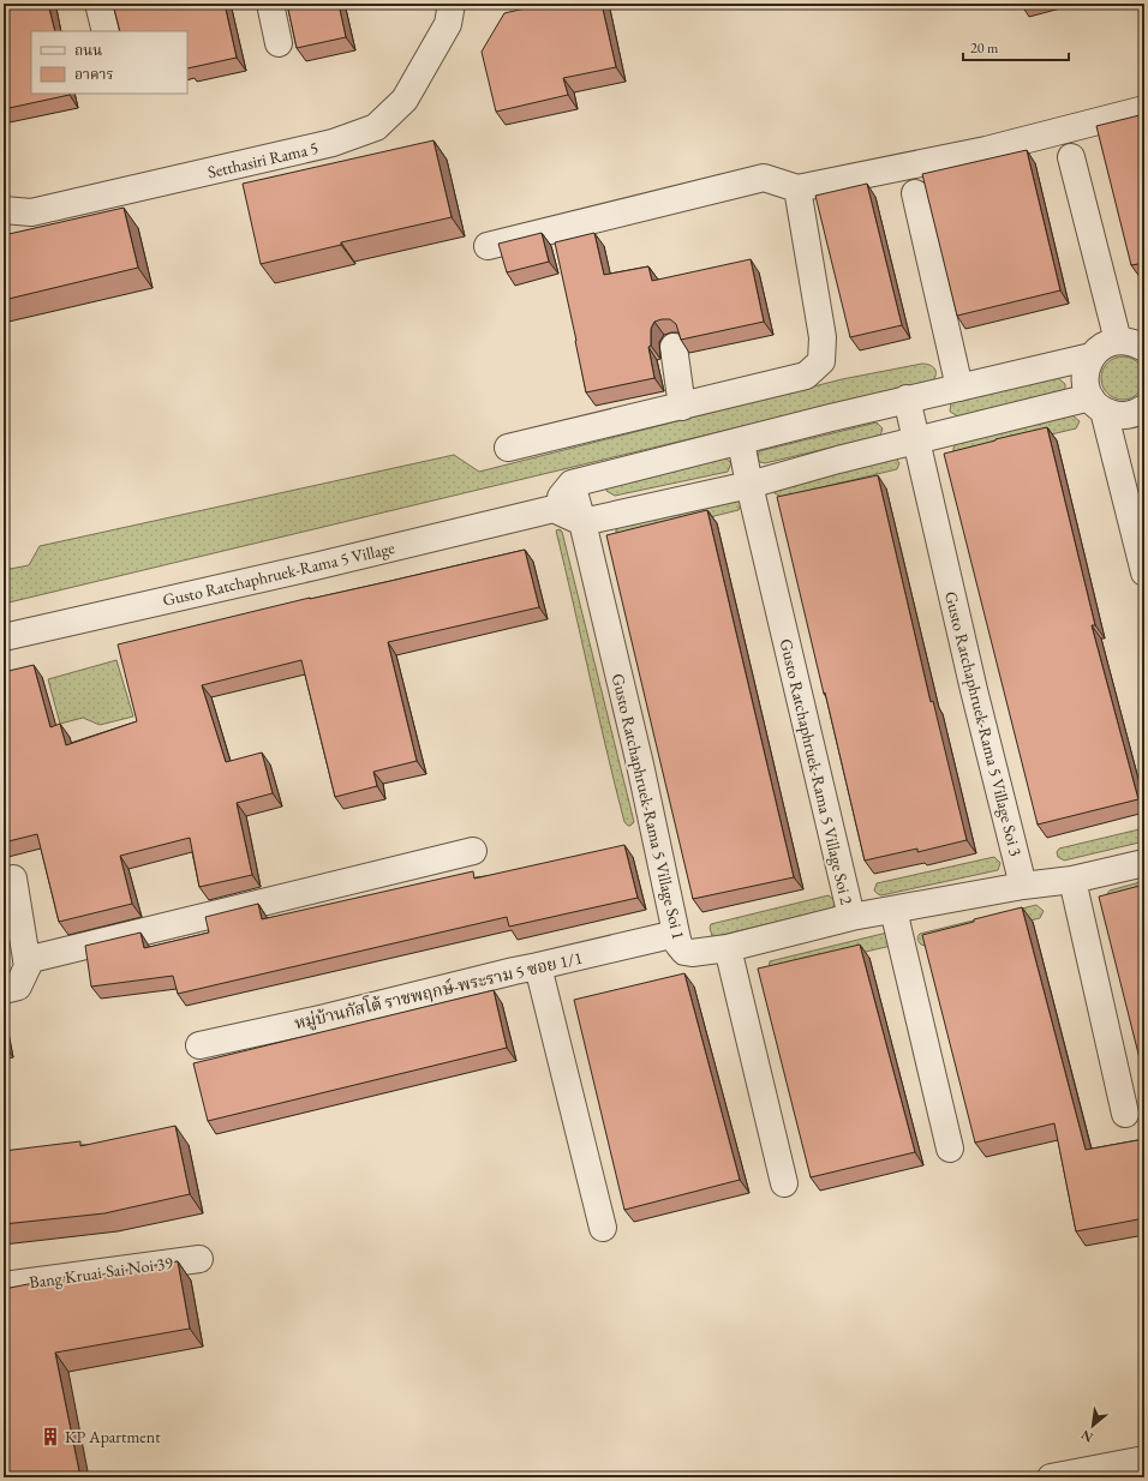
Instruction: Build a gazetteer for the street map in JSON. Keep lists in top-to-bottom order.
{
  "streets": {
    "street": [
      "Setthasiri Rama 5",
      "Gusto Ratchaphruek-Rama 5 Village",
      "Gusto Ratchaphruek-Rama 5 Village Soi 3",
      "Gusto Ratchaphruek-Rama 5 Village Soi 2",
      "Gusto Ratchaphruek-Rama 5 Village Soi 1",
      "หมู่บ้านกัสโต้ ราชพฤกษ์-พระราม 5 ซอย 1/1",
      "Bang Kruai-Sai Noi 39"
    ]
  },
  "crossings": [
    ["Gusto Ratchaphruek-Rama 5 Village Soi 3", "Gusto Ratchaphruek-Rama 5 Village Soi 2"],
    ["Gusto Ratchaphruek-Rama 5 Village Soi 2", "Gusto Ratchaphruek-Rama 5 Village Soi 1"],
    ["Gusto Ratchaphruek-Rama 5 Village Soi 1", "หมู่บ้านกัสโต้ ราชพฤกษ์-พระราม 5 ซอย 1/1"]
  ],
  "places": {
    "building": ["KP Apartment"]
  },
  "legend": ["ถนน", "อาคาร"],
  "scale_bar": "20 m",
  "north": "bottom left"
}
